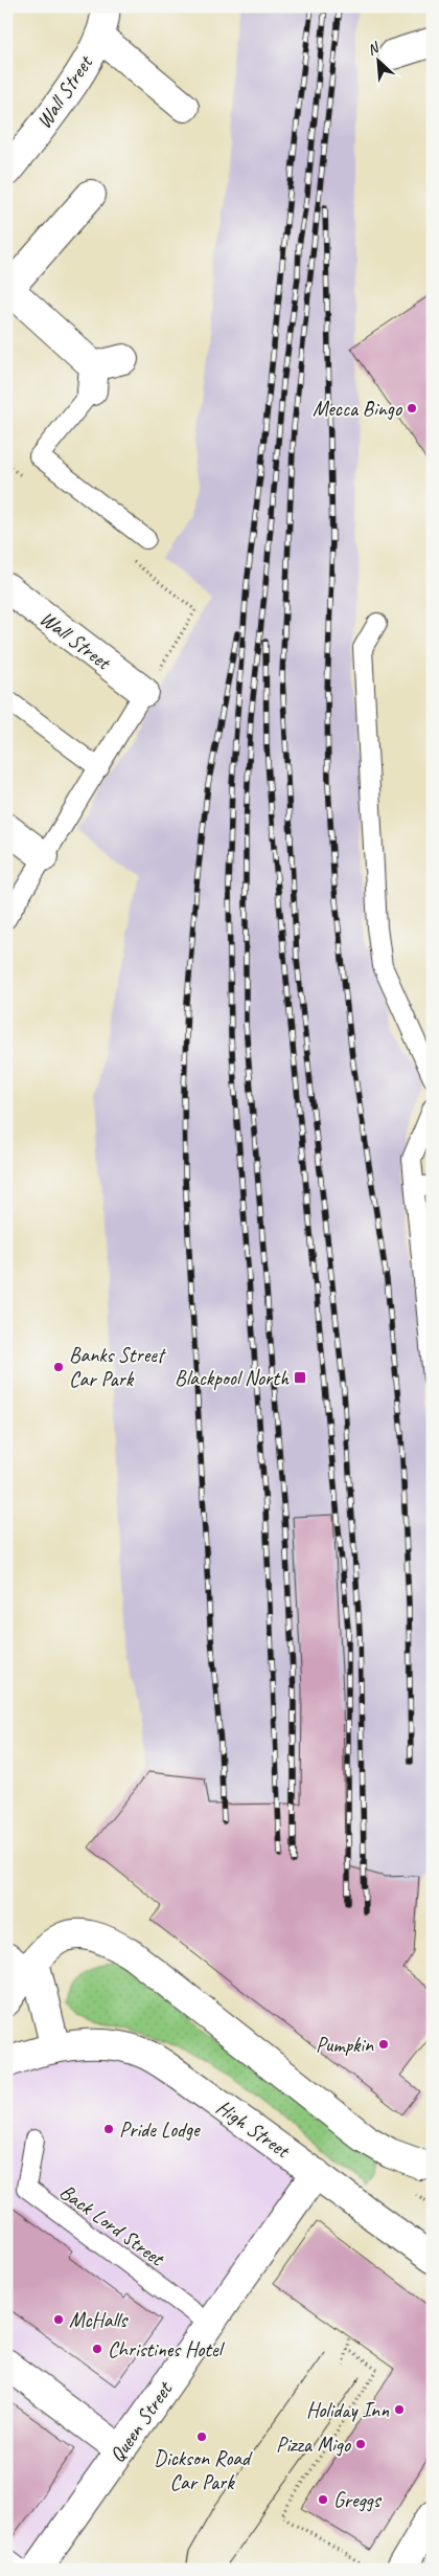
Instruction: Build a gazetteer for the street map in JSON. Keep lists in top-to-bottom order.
{
  "streets": {
    "street": ["Wall Street", "High Street", "Queen Street"],
    "lane": ["Back Lord Street"]
  },
  "crossings": [
    ["High Street", "Queen Street"],
    ["Back Lord Street", "Queen Street"]
  ],
  "places": {
    "other": [
      "Mecca Bingo",
      "Banks Street Car Park",
      "Pumpkin",
      "Pride Lodge",
      "McHalls",
      "Christines Hotel",
      "Holiday Inn",
      "Dickson Road Car Park",
      "Pizza Migo",
      "Greggs"
    ],
    "transit": ["Blackpool North"]
  },
  "north": "top left"
}
